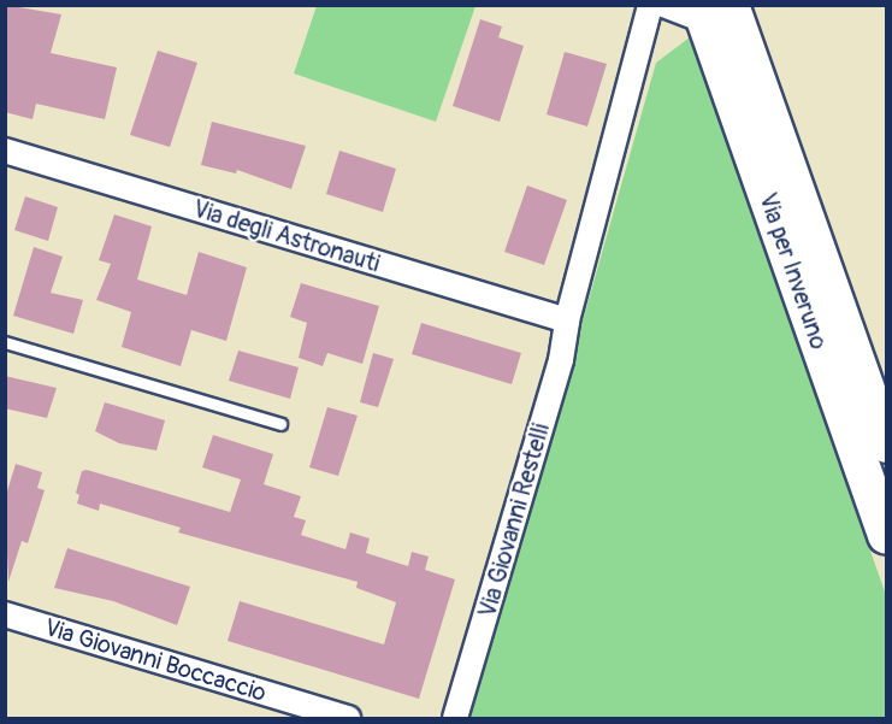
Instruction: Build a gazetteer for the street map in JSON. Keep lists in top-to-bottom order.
{
  "streets": {
    "main road": ["Via per Inveruno"],
    "street": ["Via degli Astronauti", "Via Giovanni Restelli", "Via Giovanni Boccaccio"]
  },
  "crossings": [
    ["Via degli Astronauti", "Via Giovanni Restelli"]
  ]
}
